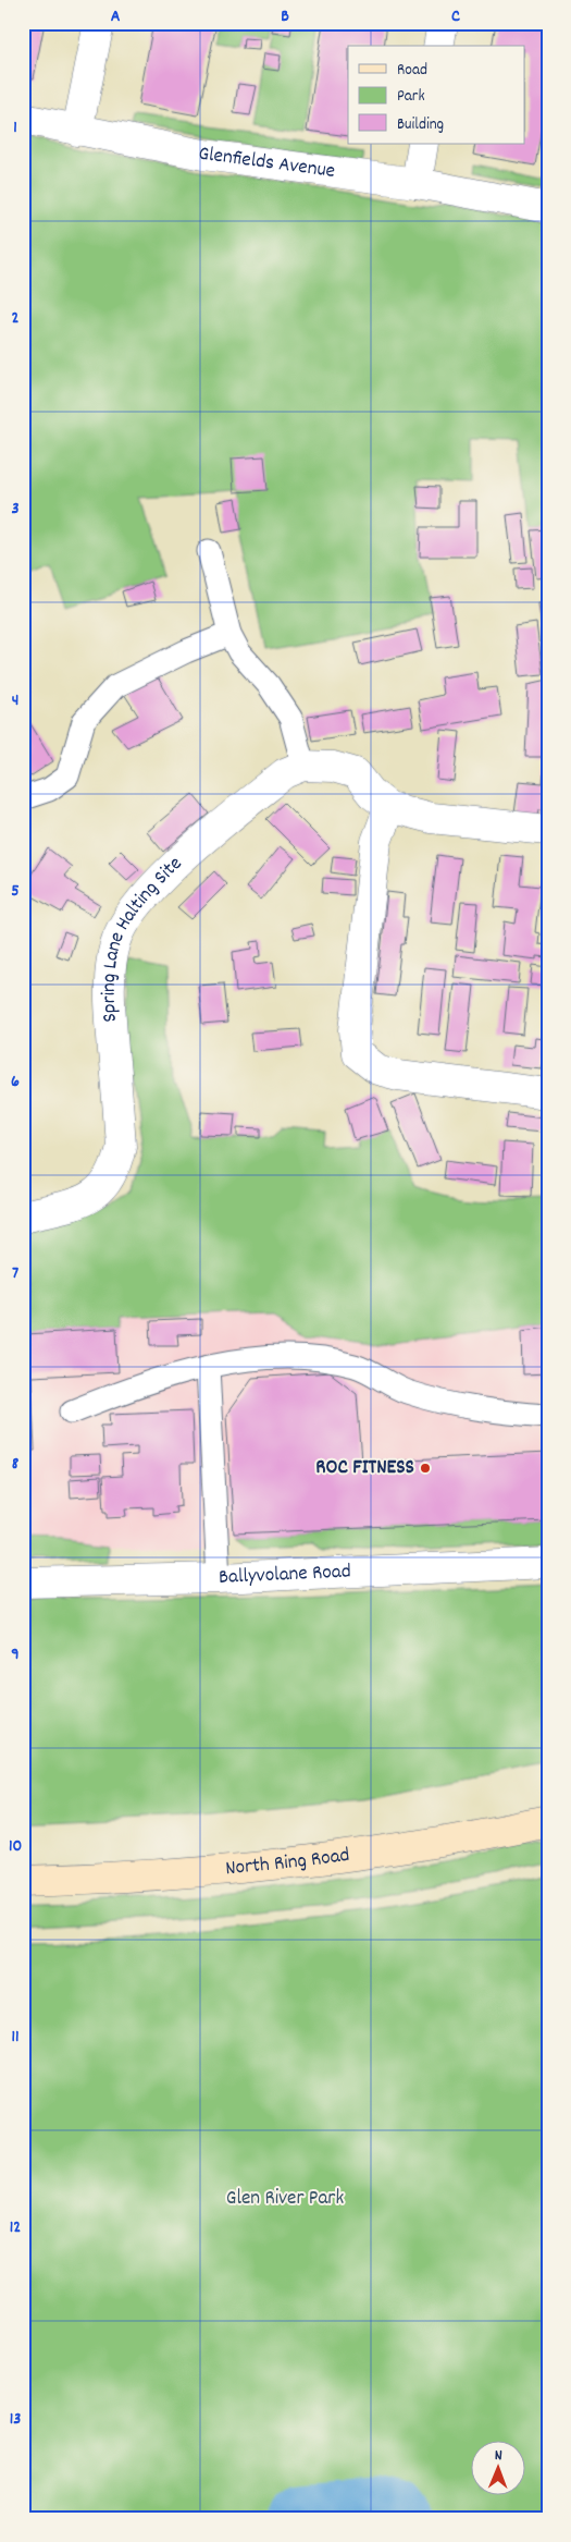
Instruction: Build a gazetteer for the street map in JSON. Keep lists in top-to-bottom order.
{
  "streets": {
    "main road": ["North Ring Road"],
    "street": ["Glenfields Avenue", "Spring Lane Halting Site", "Ballyvolane Road"]
  },
  "parks": ["Glen River Park"],
  "places": ["ROC FITNESS"],
  "legend": ["Road", "Park", "Building"],
  "north": "top",
  "grid": {
    "columns": ["A", "B", "C"],
    "rows": [
      "1",
      "2",
      "3",
      "4",
      "5",
      "6",
      "7",
      "8",
      "9",
      "10",
      "11",
      "12",
      "13"
    ]
  }
}
